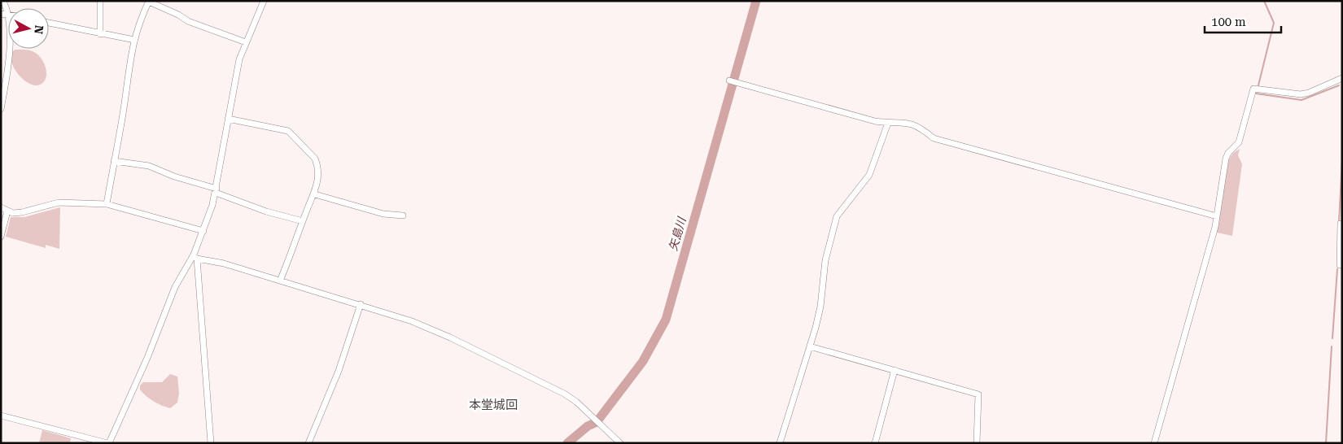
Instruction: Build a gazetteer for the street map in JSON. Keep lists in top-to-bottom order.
{
  "districts": ["本堂城回"],
  "water": ["矢島川"],
  "scale_bar": "100 m",
  "north": "right"
}
